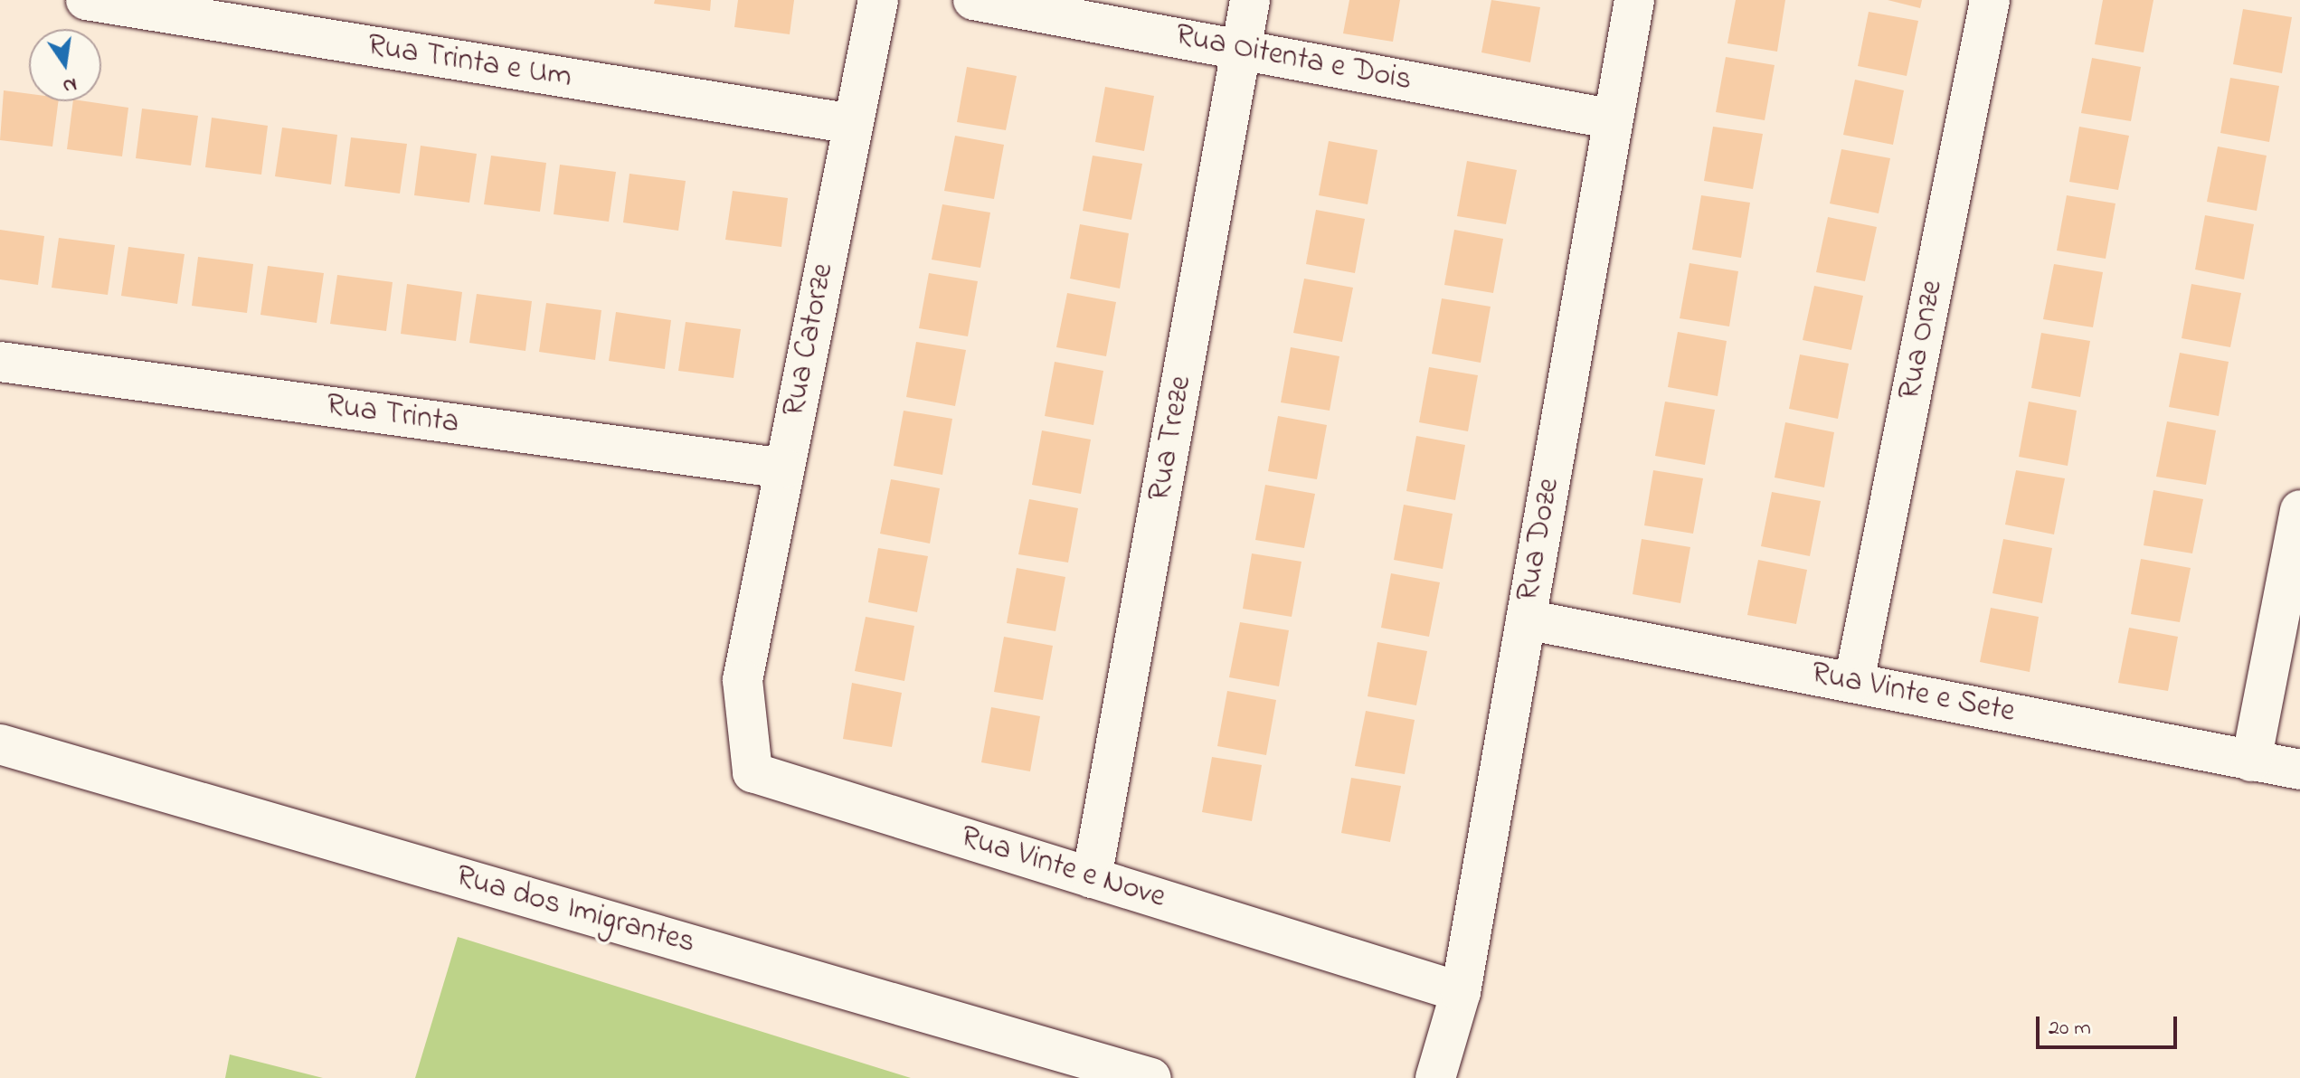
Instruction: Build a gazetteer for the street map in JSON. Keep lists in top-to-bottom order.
{
  "streets": {
    "street": [
      "Rua Oitenta e Dois",
      "Rua Trinta e Um",
      "Rua Catorze",
      "Rua Onze",
      "Rua Trinta",
      "Rua Treze",
      "Rua Doze",
      "Rua Vinte e Sete",
      "Rua Vinte e Nove",
      "Rua dos Imigrantes"
    ]
  },
  "crossings": [
    ["Rua Oitenta e Dois", "Rua Treze"],
    ["Rua Oitenta e Dois", "Rua Doze"],
    ["Rua Trinta e Um", "Rua Catorze"],
    ["Rua Catorze", "Rua Trinta"],
    ["Rua Catorze", "Rua Vinte e Nove"],
    ["Rua Onze", "Rua Vinte e Sete"],
    ["Rua Treze", "Rua Vinte e Nove"],
    ["Rua Doze", "Rua Vinte e Sete"],
    ["Rua Doze", "Rua Vinte e Nove"]
  ],
  "scale_bar": "20 m",
  "north": "bottom"
}
